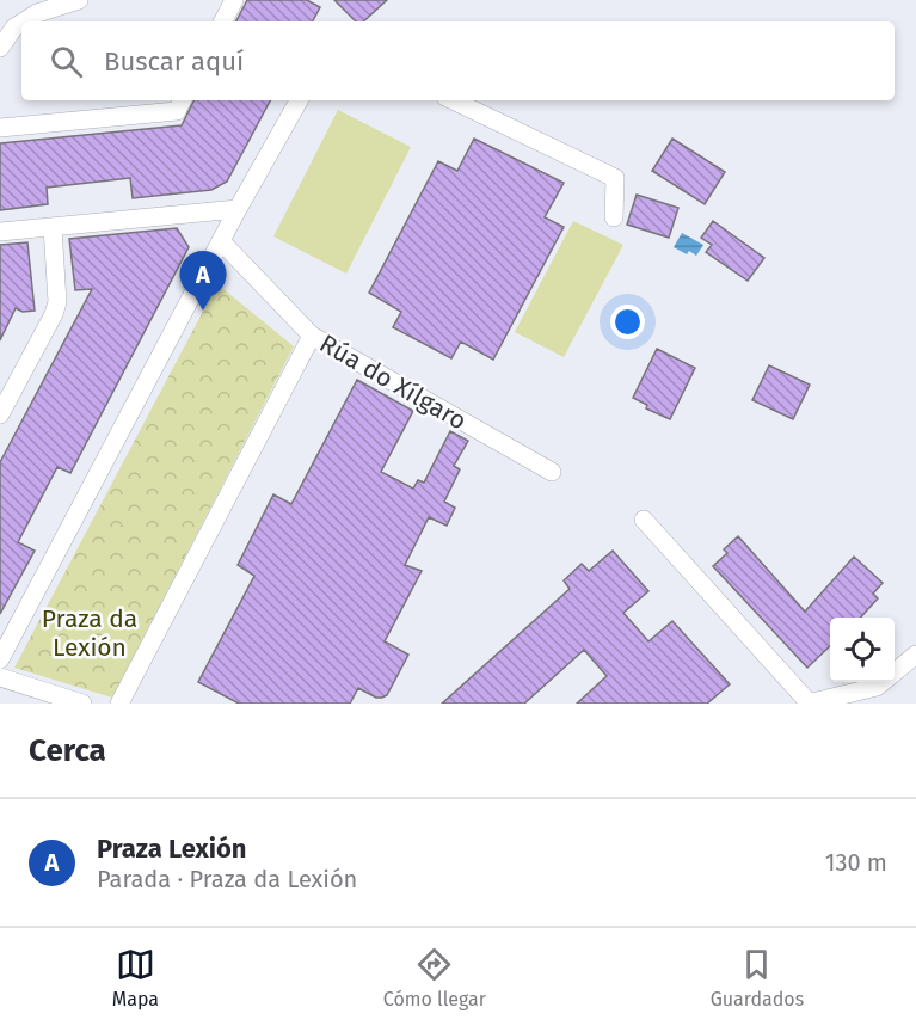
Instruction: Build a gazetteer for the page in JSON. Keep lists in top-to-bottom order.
{
  "streets": {
    "street": ["Rúa do Xílgaro"]
  },
  "parks": ["Praza da Lexión"],
  "page": {
    "search": "Buscar aquí",
    "pins": "A",
    "heading": "Cerca",
    "list": [
      {
        "mark": "A",
        "name": "Praza Lexión",
        "note": "Parada · Praza da Lexión",
        "value": "130 m"
      }
    ],
    "nav": ["Mapa", "Cómo llegar", "Guardados"]
  }
}
